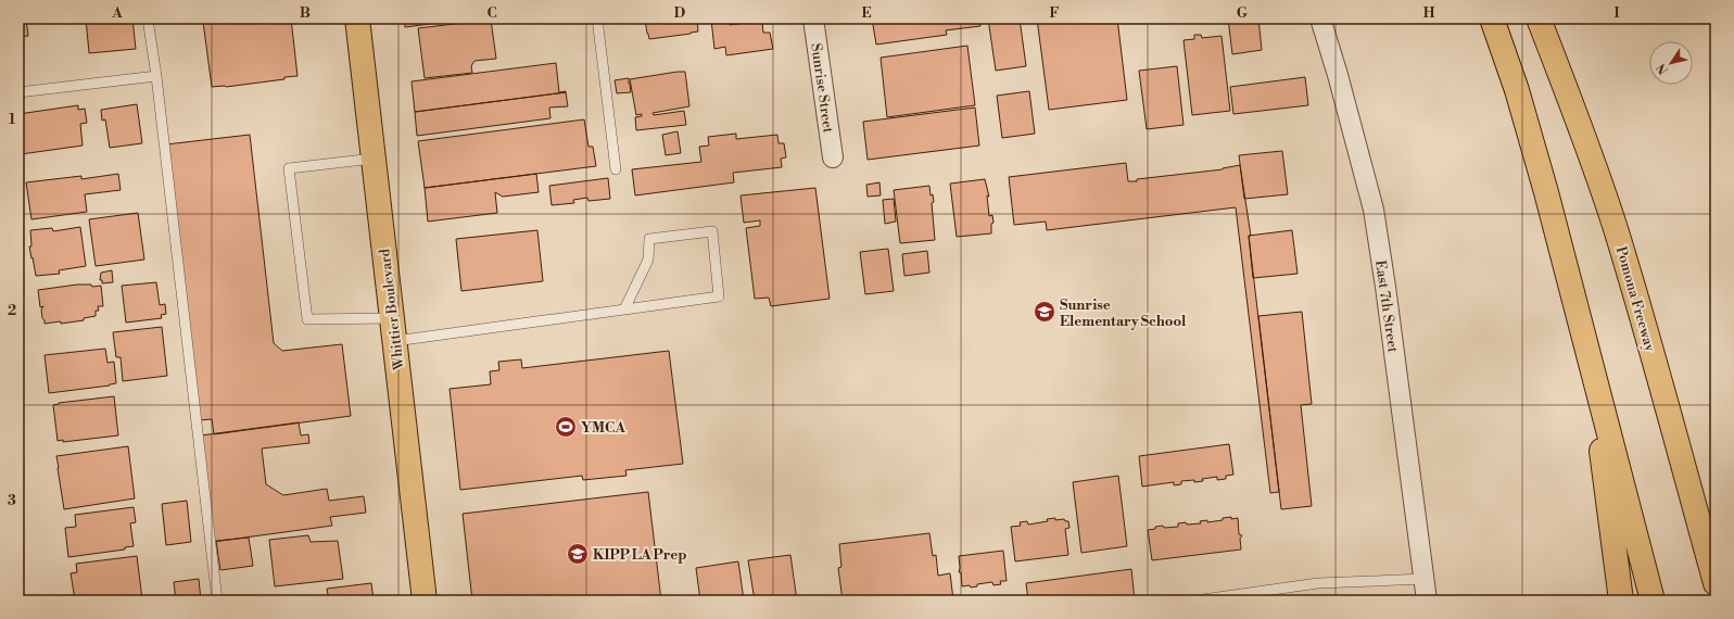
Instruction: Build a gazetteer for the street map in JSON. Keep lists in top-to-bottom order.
{
  "streets": {
    "main road": ["Pomona Freeway", "Whittier Boulevard"],
    "street": ["Sunrise Street", "East 7th Street"]
  },
  "places": {
    "school or university": ["Sunrise Elementary School", "KIPP LA Prep"],
    "sports": ["YMCA"]
  },
  "north": "bottom left",
  "grid": {
    "columns": [
      "A",
      "B",
      "C",
      "D",
      "E",
      "F",
      "G",
      "H",
      "I"
    ],
    "rows": ["1", "2", "3"]
  }
}
